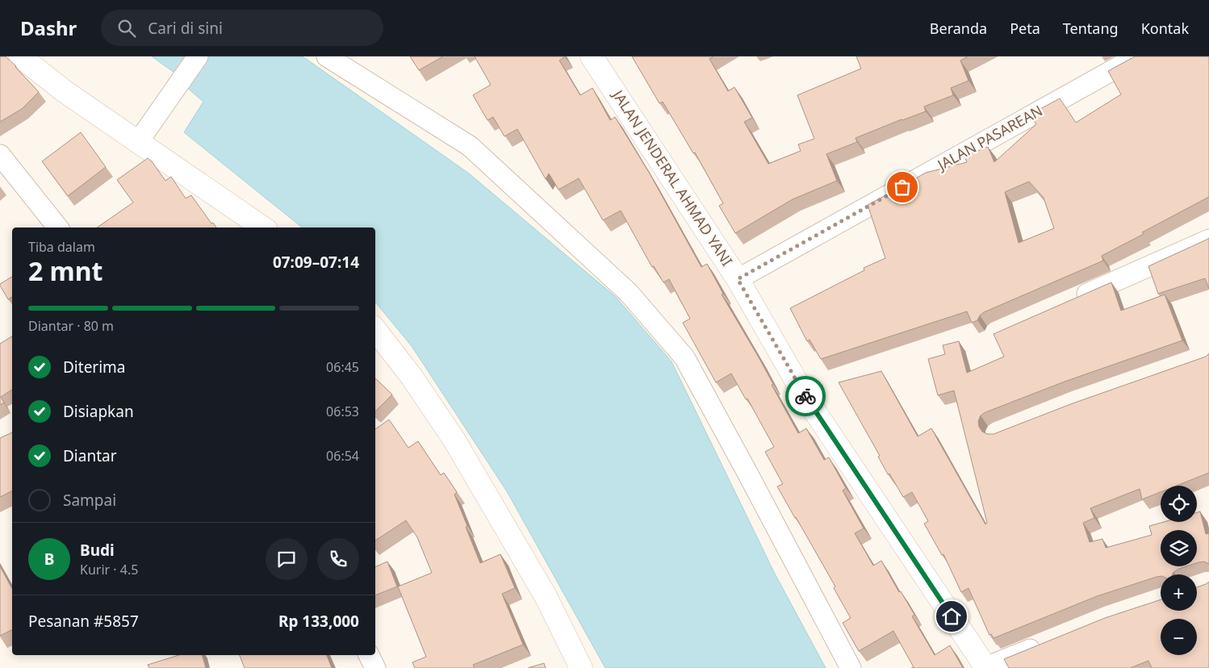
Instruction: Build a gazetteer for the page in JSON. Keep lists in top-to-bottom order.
{
  "streets": {
    "main road": ["JALAN JENDERAL AHMAD YANI"],
    "street": ["JALAN PASAREAN"]
  },
  "crossings": [
    ["JALAN PASAREAN", "JALAN JENDERAL AHMAD YANI"]
  ],
  "page": {
    "header": "Dashr",
    "search": "Cari di sini",
    "nav": [
      "Beranda",
      "Peta",
      "Tentang",
      "Kontak"
    ],
    "heading": ["2 mnt", "Tiba dalam", "07:09–07:14"],
    "panel": [
      "Budi",
      "Kurir · 4.5",
      "Pesanan #5857",
      "Rp 133,000"
    ],
    "bar": "Diantar · 80 m",
    "list": [
      ["Diterima", "06:45"],
      ["Disiapkan", "06:53"],
      ["Diantar", "06:54"],
      "Sampai"
    ],
    "map_buttons": ["+", "−"],
    "round": "B"
  }
}
